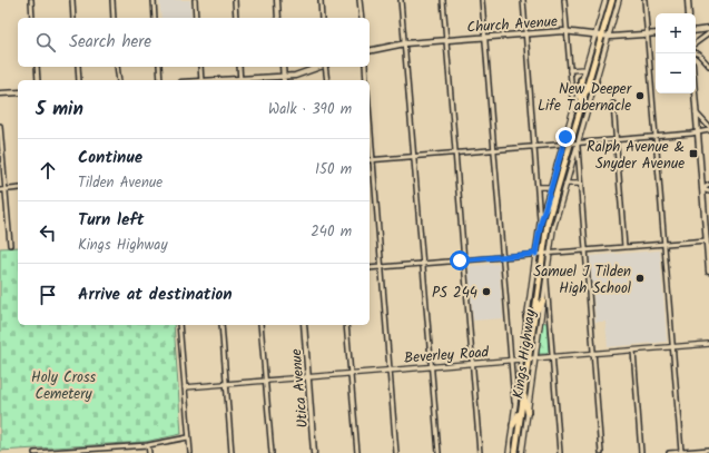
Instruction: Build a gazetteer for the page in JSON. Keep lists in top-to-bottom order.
{
  "streets": {
    "main road": ["Church Avenue", "Kings Highway", "Utica Avenue"],
    "street": ["Beverley Road"]
  },
  "crossings": [
    ["Church Avenue", "Kings Highway"],
    ["Beverley Road", "Kings Highway"],
    ["Beverley Road", "Utica Avenue"]
  ],
  "parks": ["Holy Cross Cemetery"],
  "places": {
    "other": ["New Deeper Life Tabernacle", "Samuel J Tilden High School", "PS 244"],
    "transit": ["Ralph Avenue & Snyder Avenue"]
  },
  "page": {
    "map_buttons": ["+", "−"],
    "search": "Search here",
    "heading": ["5 min", "Walk · 390 m"],
    "list": [
      ["Continue", "Tilden Avenue", "150 m"],
      ["Turn left", "Kings Highway", "240 m"],
      "Arrive at destination"
    ]
  }
}
